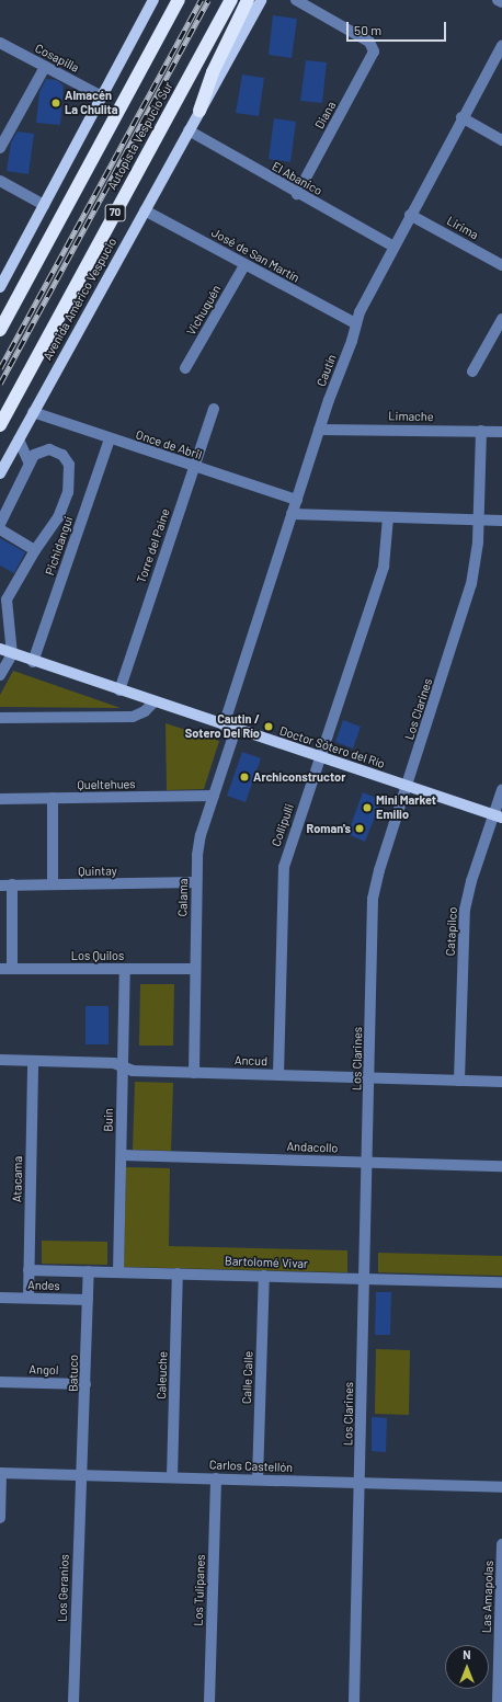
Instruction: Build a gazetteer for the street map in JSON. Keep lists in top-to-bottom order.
{
  "streets": {
    "highway": ["Autopista Vespucio Sur", "70"],
    "main road": ["Avenida Américo Vespucio", "Doctor Sótero del Río"],
    "street": [
      "Cosapilla",
      "Diana",
      "El Abanico",
      "Lirima",
      "José de San Martín",
      "Vichuquén",
      "Cautín",
      "Limache",
      "Once de Abril",
      "Pichidangui",
      "Torre del Paine",
      "Los Clarines",
      "Queltehues",
      "Collipulli",
      "Quintay",
      "Calama",
      "Catapilco",
      "Los Quilos",
      "Ancud",
      "Buin",
      "Andacollo",
      "Atacama",
      "Bartolomé Vivar",
      "Andes",
      "Angol",
      "Batuco",
      "Caleuche",
      "Calle Calle",
      "Carlos Castellón",
      "Los Geranios",
      "Los Tulipanes",
      "Las Amapolas"
    ]
  },
  "crossings": [
    ["Diana", "El Abanico"],
    ["El Abanico", "Avenida Américo Vespucio"],
    ["El Abanico", "Cautín"],
    ["Lirima", "Cautín"],
    ["José de San Martín", "Avenida Américo Vespucio"],
    ["José de San Martín", "Vichuquén"],
    ["José de San Martín", "Cautín"],
    ["Avenida Américo Vespucio", "Once de Abril"],
    ["Cautín", "Limache"],
    ["Cautín", "Once de Abril"],
    ["Cautín", "Doctor Sótero del Río"],
    ["Limache", "Los Clarines"],
    ["Once de Abril", "Pichidangui"],
    ["Once de Abril", "Torre del Paine"],
    ["Pichidangui", "Doctor Sótero del Río"],
    ["Torre del Paine", "Doctor Sótero del Río"],
    ["Los Clarines", "Doctor Sótero del Río"],
    ["Los Clarines", "Ancud"],
    ["Los Clarines", "Andacollo"],
    ["Los Clarines", "Bartolomé Vivar"],
    ["Los Clarines", "Carlos Castellón"],
    ["Doctor Sótero del Río", "Collipulli"],
    ["Doctor Sótero del Río", "Calama"],
    ["Doctor Sótero del Río", "Catapilco"],
    ["Queltehues", "Calama"],
    ["Collipulli", "Ancud"],
    ["Quintay", "Calama"],
    ["Calama", "Los Quilos"],
    ["Calama", "Ancud"],
    ["Catapilco", "Ancud"],
    ["Los Quilos", "Buin"],
    ["Ancud", "Buin"],
    ["Ancud", "Atacama"],
    ["Buin", "Andacollo"],
    ["Buin", "Bartolomé Vivar"],
    ["Atacama", "Bartolomé Vivar"],
    ["Atacama", "Andes"],
    ["Bartolomé Vivar", "Batuco"],
    ["Bartolomé Vivar", "Caleuche"],
    ["Bartolomé Vivar", "Calle Calle"],
    ["Andes", "Batuco"],
    ["Angol", "Batuco"],
    ["Batuco", "Carlos Castellón"],
    ["Batuco", "Los Geranios"],
    ["Caleuche", "Carlos Castellón"],
    ["Calle Calle", "Carlos Castellón"],
    ["Carlos Castellón", "Los Geranios"],
    ["Carlos Castellón", "Los Tulipanes"]
  ],
  "places": [
    "Almacén La Chulita",
    "Cautin / Sotero Del Río",
    "Archiconstructor",
    "Mini Market Emilio",
    "Roman's"
  ],
  "scale_bar": "50 m",
  "north": "top"
}
